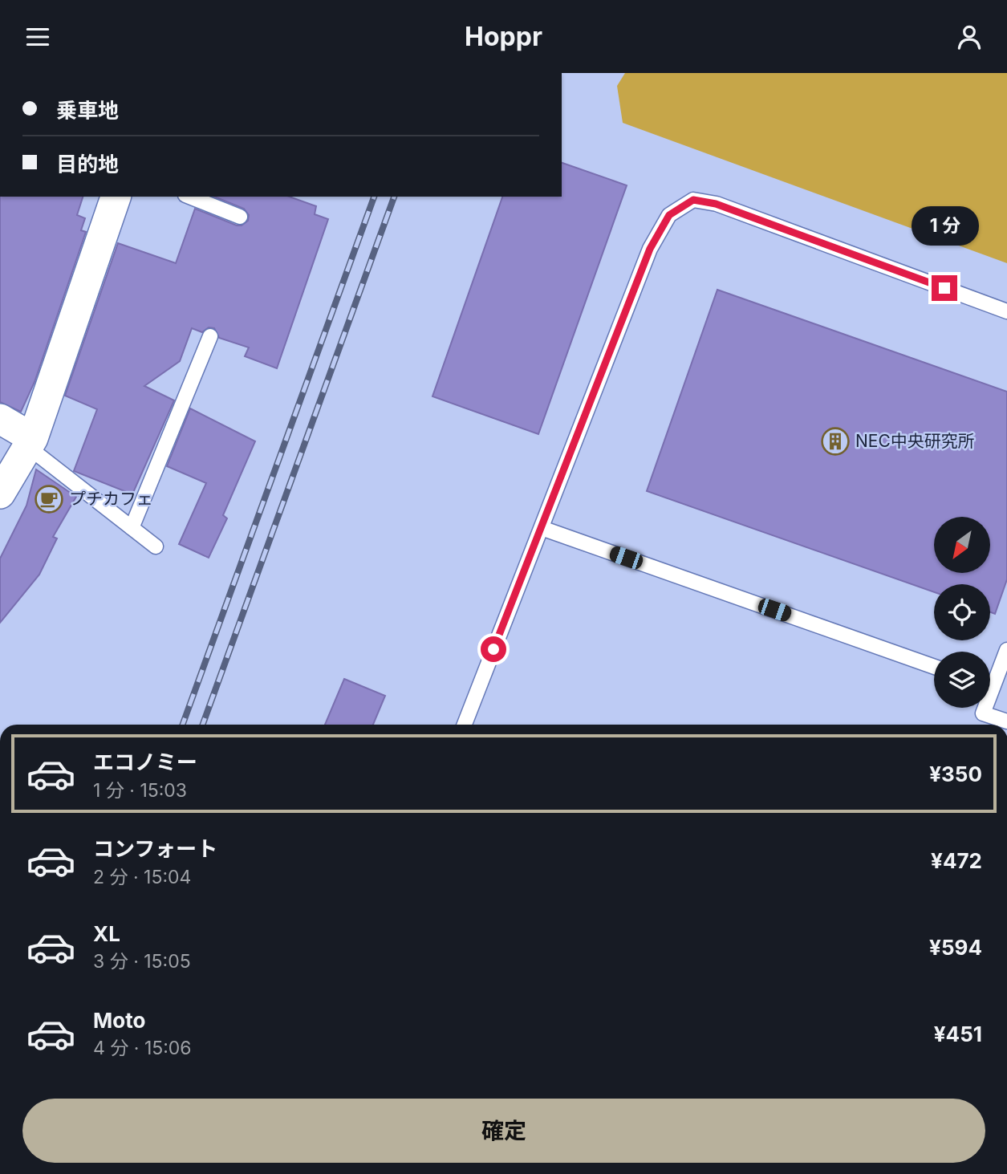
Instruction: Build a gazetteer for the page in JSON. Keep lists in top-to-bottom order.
{
  "places": {
    "building": ["NEC中央研究所"],
    "cafe": ["プチカフェ"]
  },
  "north": "bottom left",
  "page": {
    "header": "Hoppr",
    "banner": ["乗車地", "目的地"],
    "bubble": "1 分",
    "list": [
      {
        "name": "エコノミー",
        "note": "1 分 · 15:03",
        "value": "¥350"
      },
      {
        "name": "コンフォート",
        "note": "2 分 · 15:04",
        "value": "¥472"
      },
      {
        "name": "XL",
        "note": "3 分 · 15:05",
        "value": "¥594"
      },
      {
        "name": "Moto",
        "note": "4 分 · 15:06",
        "value": "¥451"
      }
    ],
    "buttons": "確定"
  }
}
